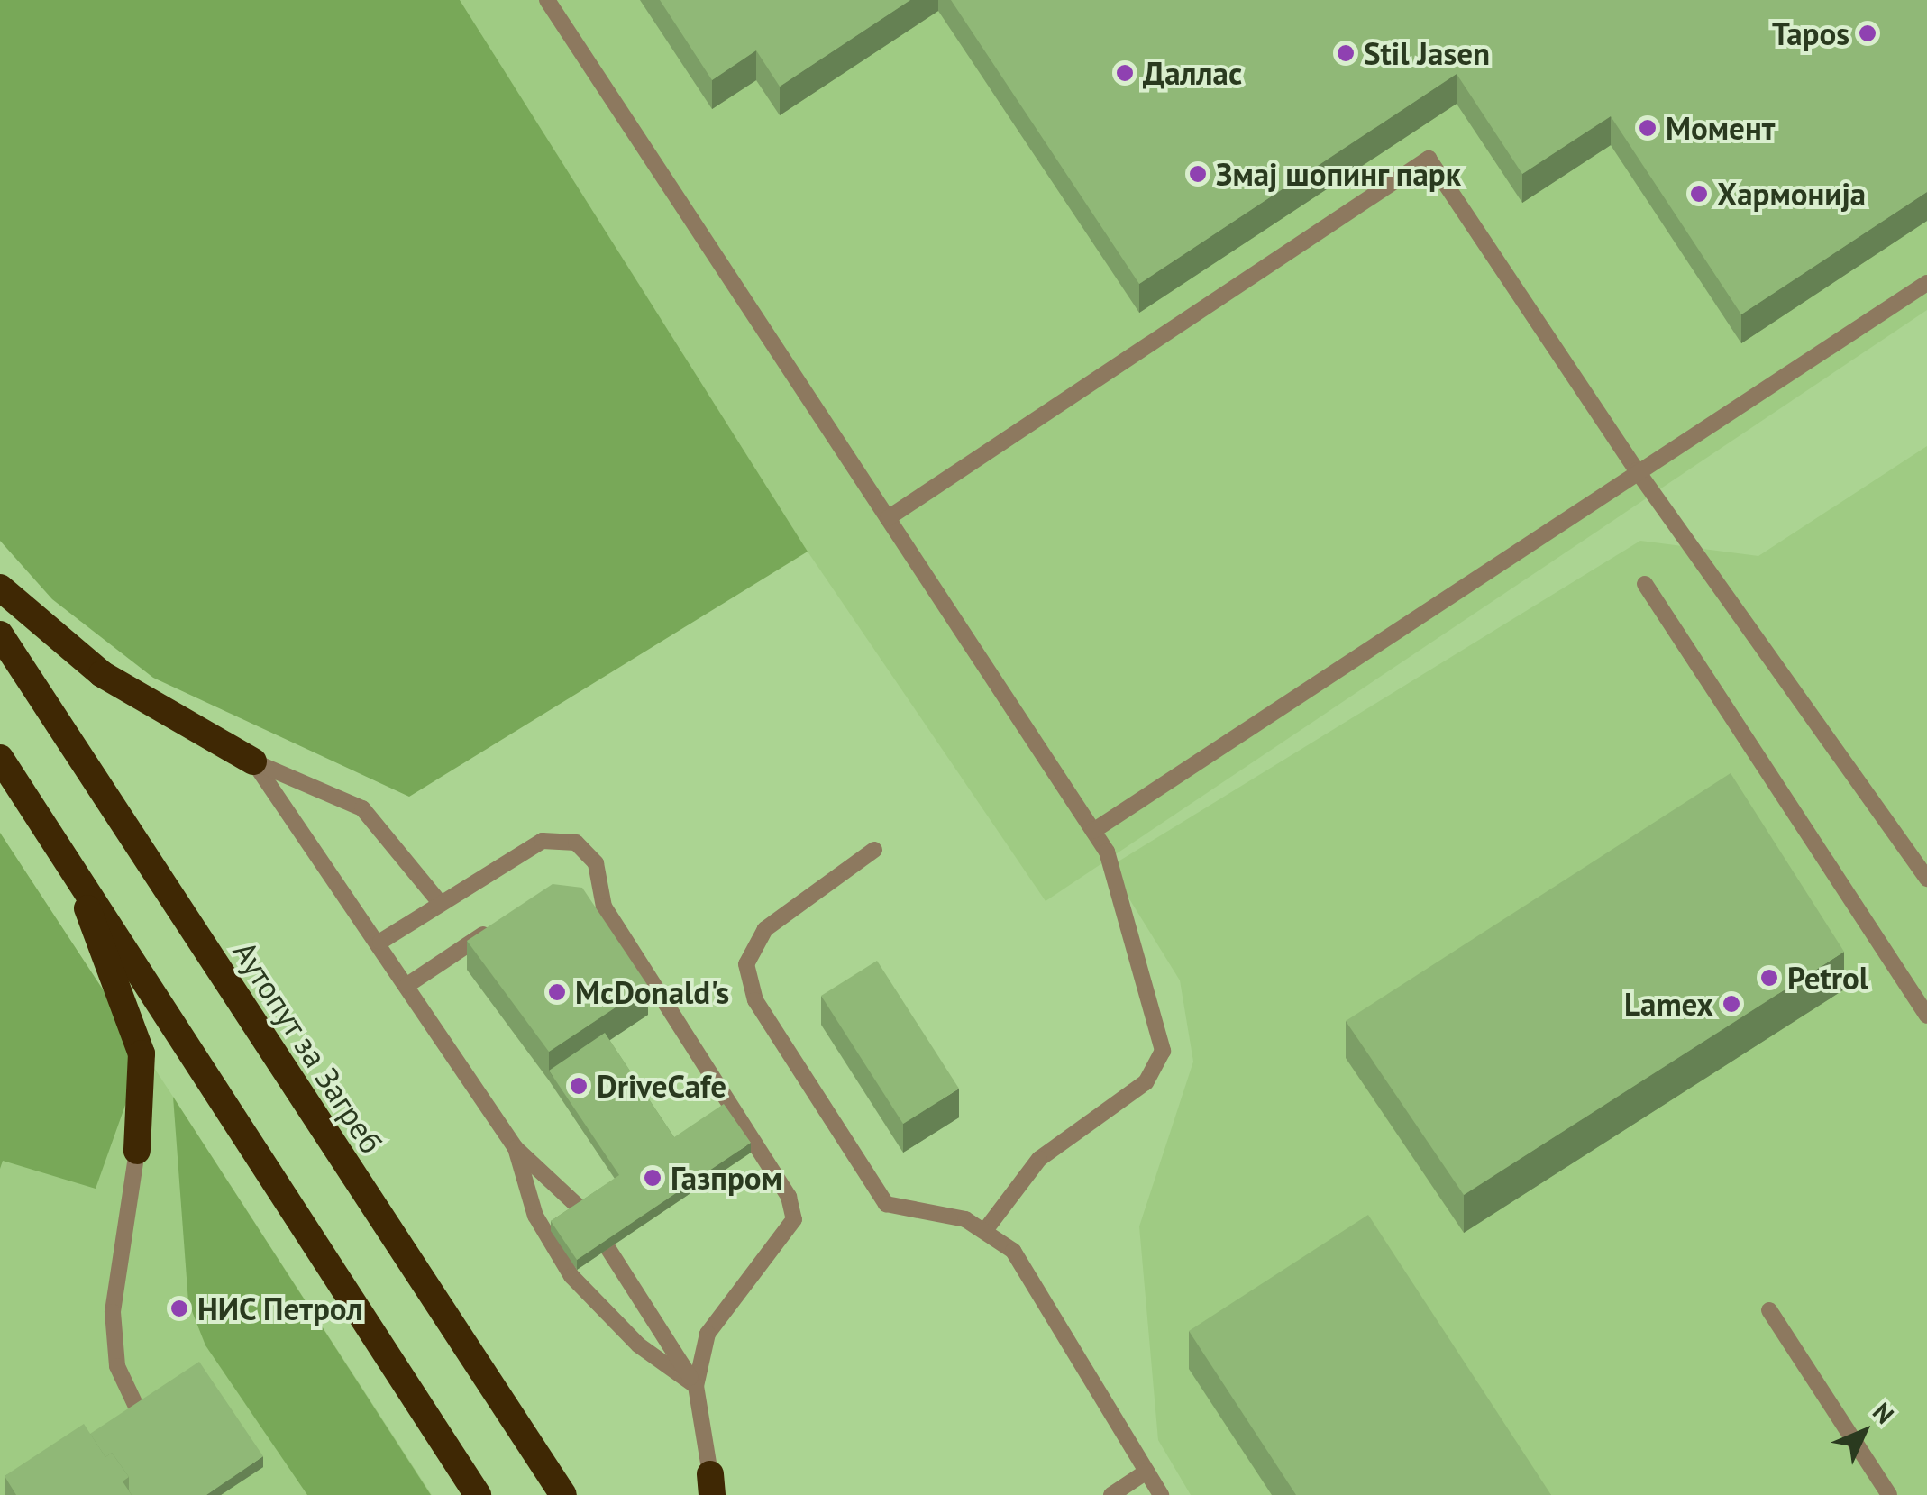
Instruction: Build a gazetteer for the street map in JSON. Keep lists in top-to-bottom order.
{
  "streets": {
    "highway": ["Аутопут за Загреб"]
  },
  "places": [
    "Tapos",
    "Stil Jasen",
    "Даллас",
    "Момент",
    "Змај шопинг парк",
    "Хармонија",
    "Petrol",
    "McDonald's",
    "Lamex",
    "DriveCafe",
    "Газпром",
    "НИС Петрол"
  ],
  "north": "top right"
}
